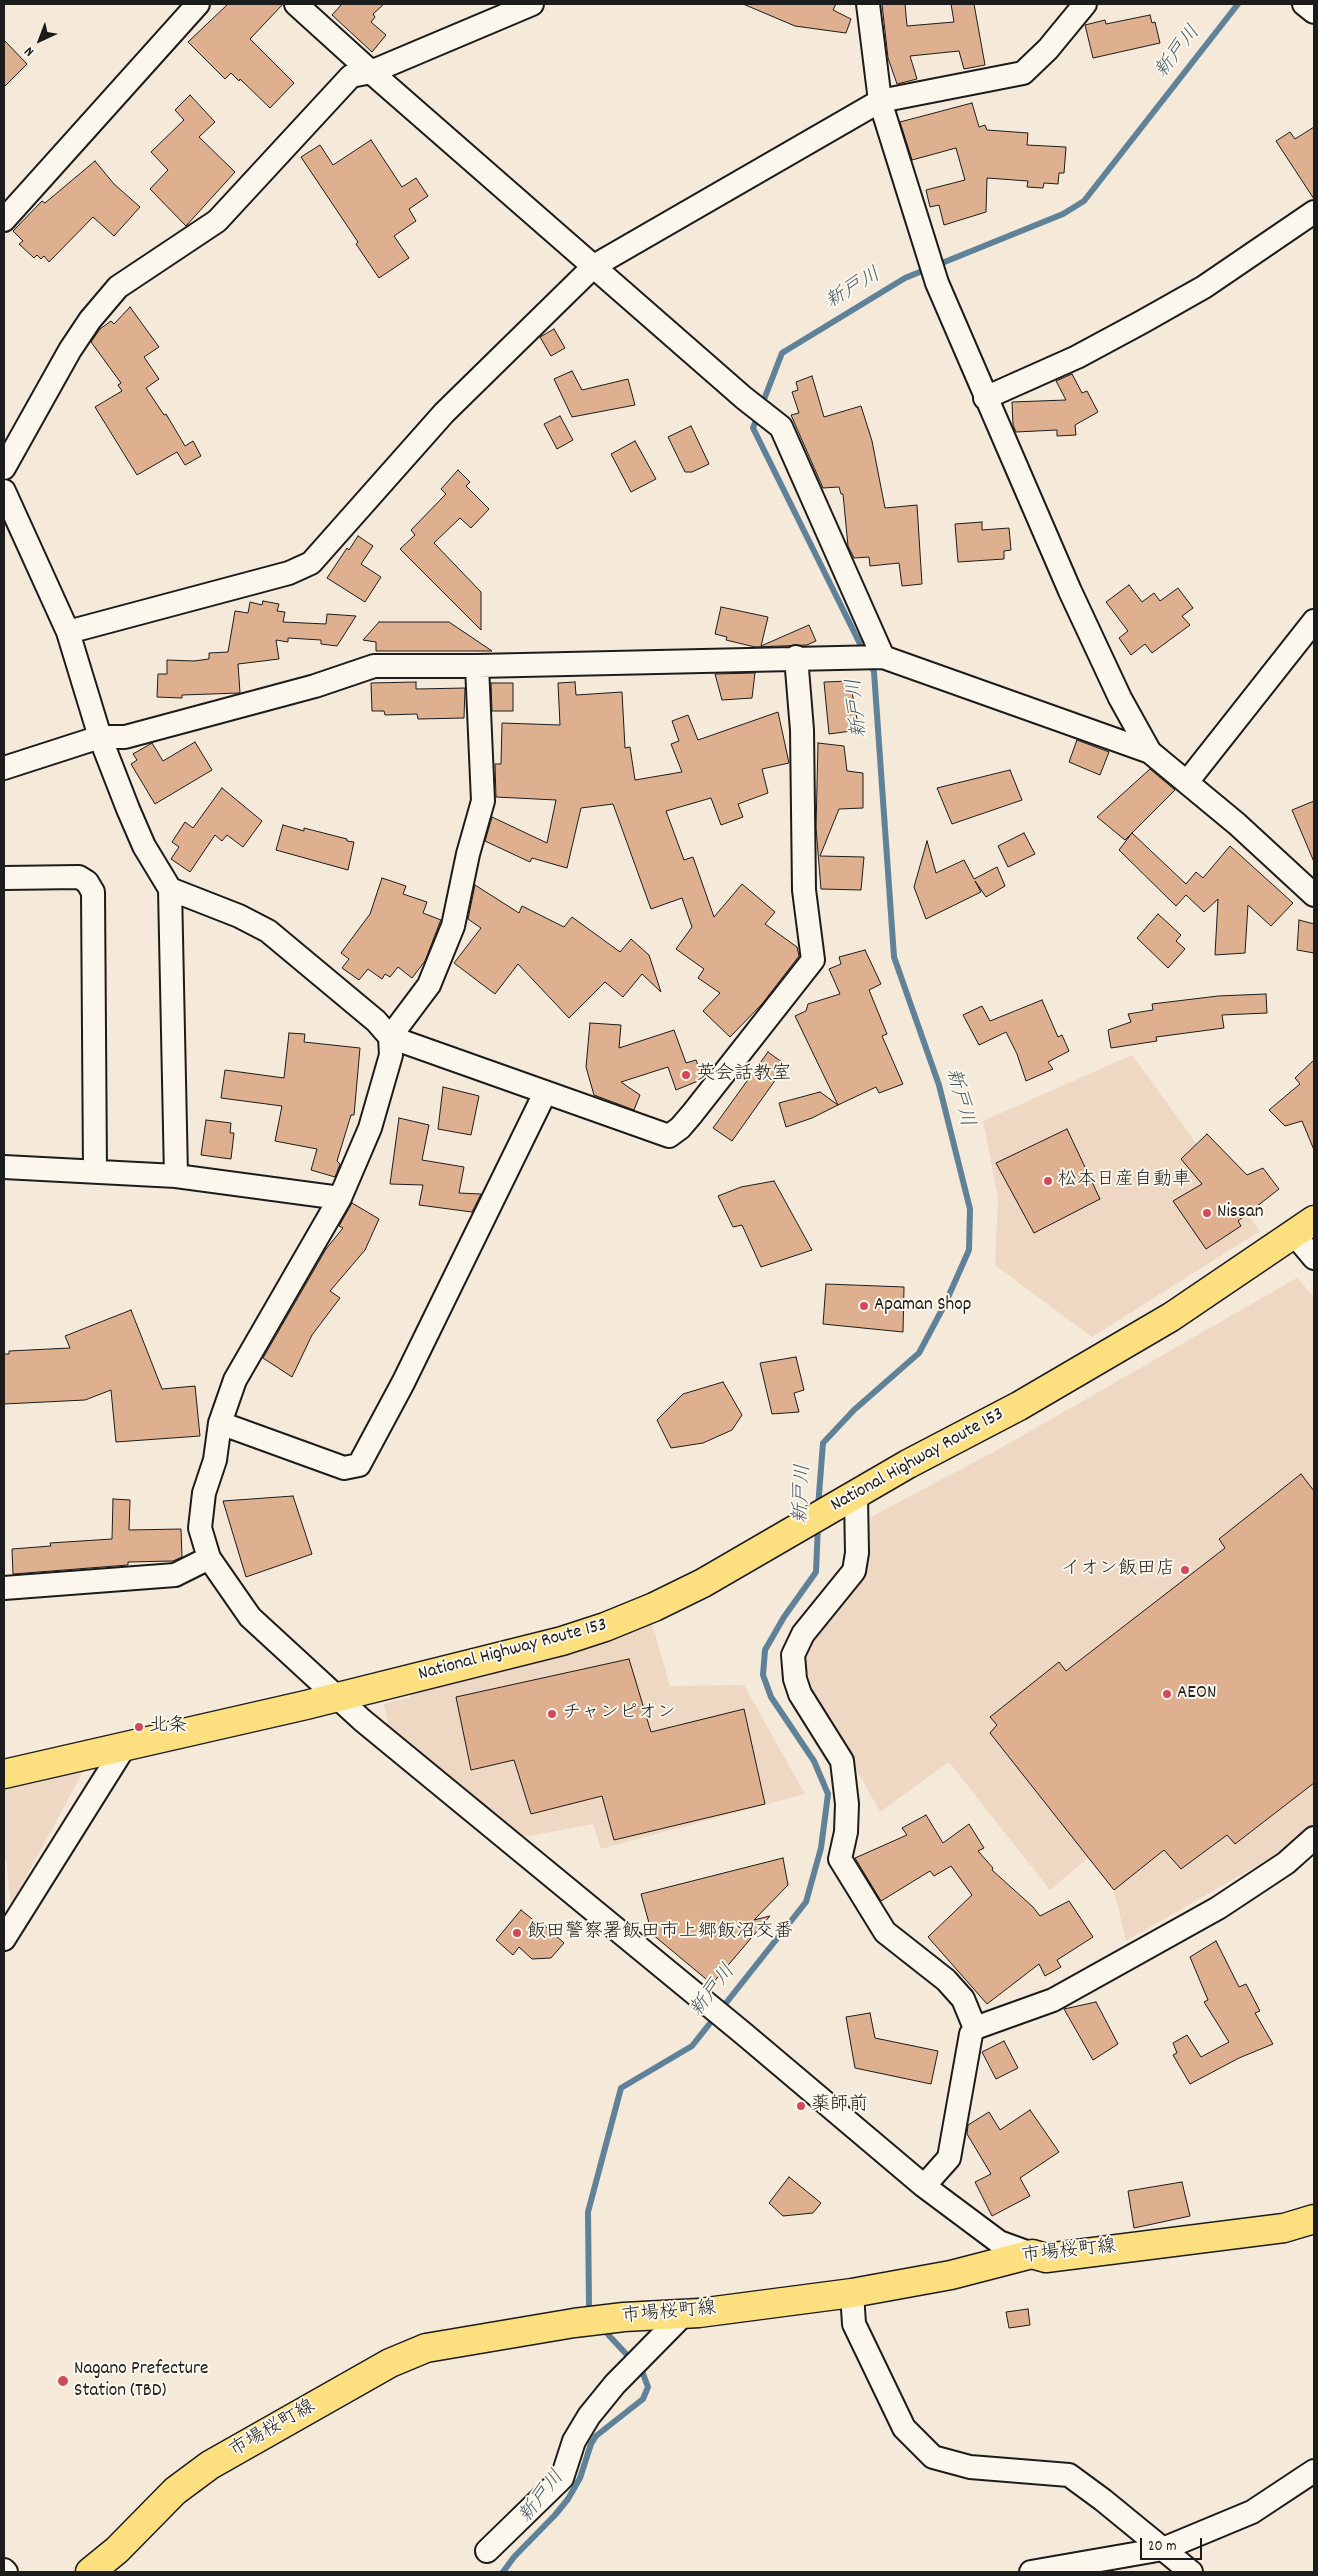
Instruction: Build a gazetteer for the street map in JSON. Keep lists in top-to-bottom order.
{
  "streets": {
    "main road": ["National Highway Route 153", "市場桜町線"]
  },
  "water": ["新戸川"],
  "places": [
    "英会話教室",
    "松本日産自動車",
    "Nissan",
    "Apaman Shop",
    "イオン飯田店",
    "AEON",
    "チャンピオン",
    "北条",
    "飯田警察署飯田市上郷飯沼交番",
    "薬師前",
    "Nagano Prefecture Station (TBD)"
  ],
  "scale_bar": "20 m",
  "north": "bottom left"
}
